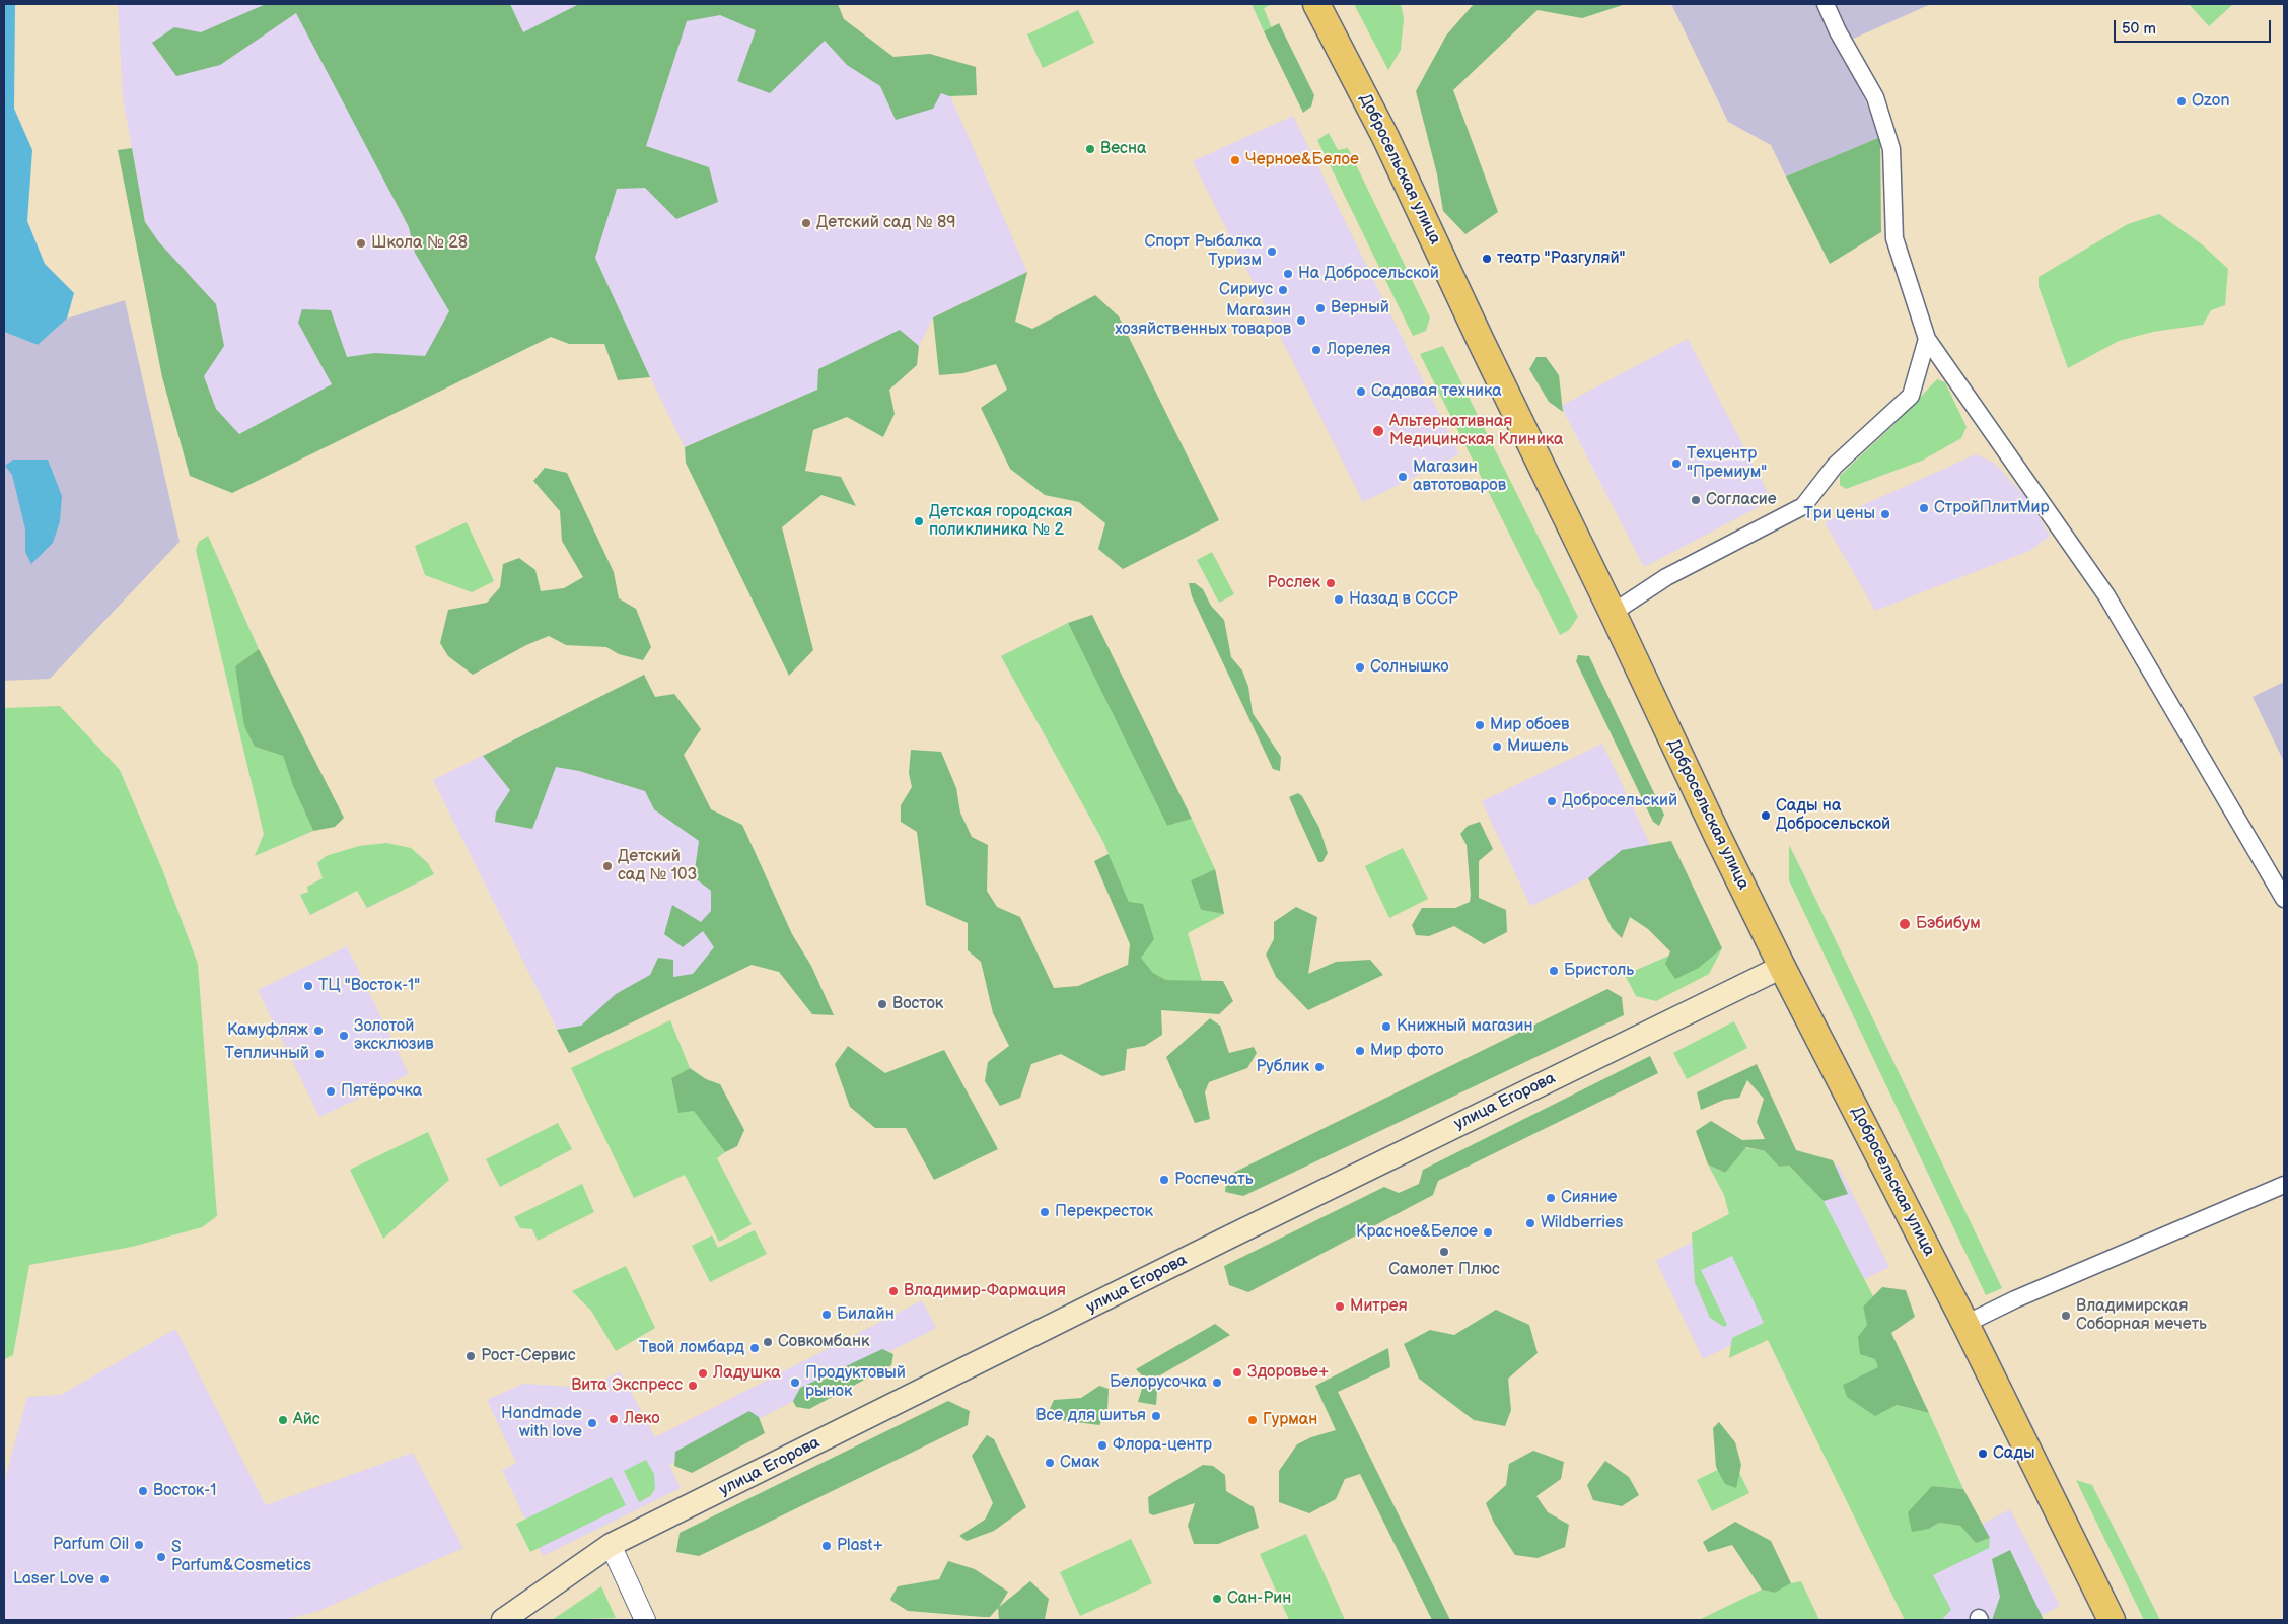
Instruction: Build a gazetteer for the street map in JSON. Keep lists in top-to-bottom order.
{
  "streets": {
    "main road": ["Добросельская улица", "улица Егорова"]
  },
  "crossings": [
    ["Добросельская улица", "улица Егорова"]
  ],
  "places": [
    "Ozon",
    "Весна",
    "Черное&Белое",
    "Детский сад № 89",
    "Школа № 28",
    "Спорт Рыбалка Туризм",
    "театр \"Разгуляй\"",
    "На Добросельской",
    "Сириус",
    "Верный",
    "Магазин хозяйственных товаров",
    "Лорелея",
    "Садовая техника",
    "Альтернативная Mедицинская Kлиника",
    "Техцентр \"Премиум\"",
    "Магазин автотоваров",
    "Согласие",
    "СтройПлитМир",
    "Три цены",
    "Детская городская поликлиника № 2",
    "Рослек",
    "Назад в СССР",
    "Солнышко",
    "Мир обоев",
    "Мишель",
    "Добросельский",
    "Сады на Добросельской",
    "Детский сад № 103",
    "Бэбибум",
    "Бристоль",
    "ТЦ \"Восток-1\"",
    "Восток",
    "Книжный магазин",
    "Камуфляж",
    "Золотой эксклюзив",
    "Мир фото",
    "Тепличный",
    "Рублик",
    "Пятёрочка",
    "Роспечать",
    "Сияние",
    "Перекресток",
    "Wildberries",
    "Красное&Белое",
    "Самолет Плюс",
    "Владимир-Фармация",
    "Митрея",
    "Билайн",
    "Владимирская Соборная мечеть",
    "Совкомбанк",
    "Твой ломбард",
    "Рост-Сервис",
    "Здоровье+",
    "Ладушка",
    "Продуктовый рынок",
    "Белорусочка",
    "Вита Экспресс",
    "Все для шитья",
    "Леко",
    "Айс",
    "Гурман",
    "Handmade with love",
    "Флора-центр",
    "Сады",
    "Смак",
    "Восток-1",
    "Parfum Oil",
    "Plast+",
    "S Parfum&Cosmetics",
    "Laser Love",
    "Сан-Рин"
  ],
  "scale_bar": "50 m"
}
